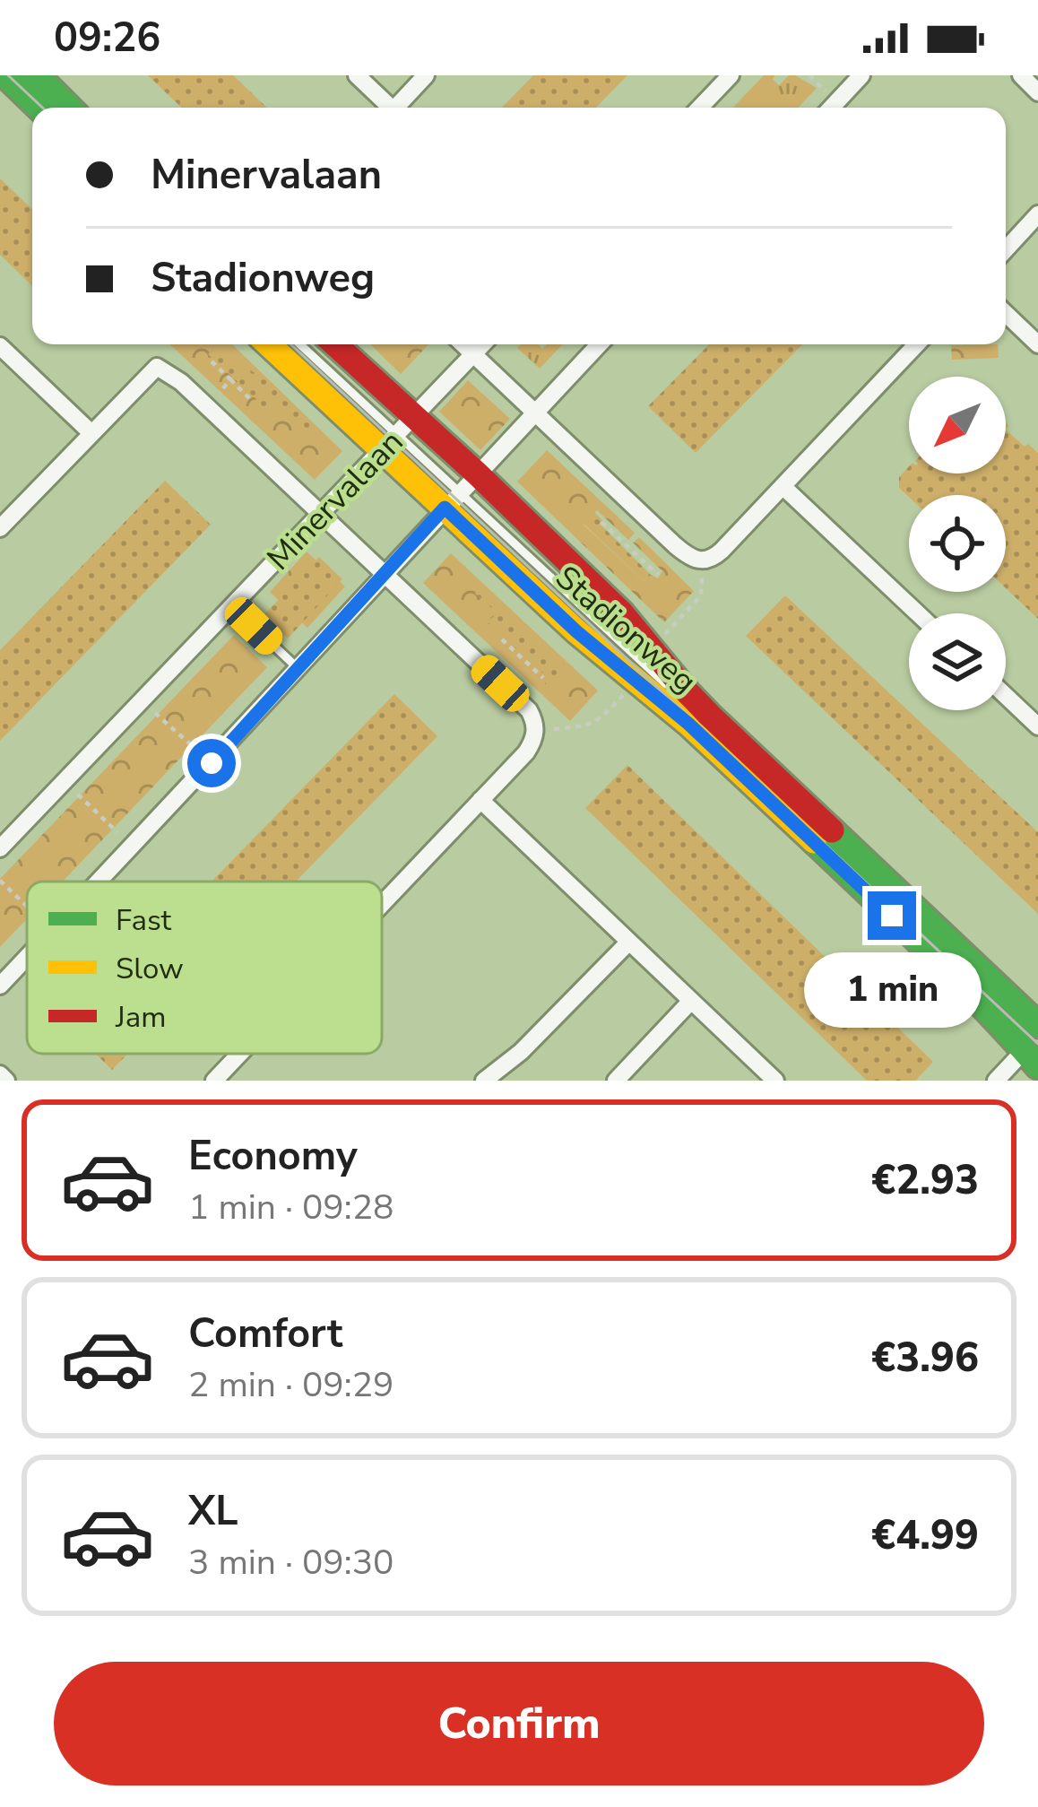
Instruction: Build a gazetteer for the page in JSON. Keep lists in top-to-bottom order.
{
  "streets": {
    "main road": ["Stadionweg"],
    "street": ["Minervalaan"]
  },
  "crossings": [
    ["Minervalaan", "Stadionweg"]
  ],
  "legend": ["Fast", "Slow", "Jam"],
  "north": "bottom left",
  "page": {
    "status": "09:26",
    "banner": ["Minervalaan", "Stadionweg"],
    "bubble": "1 min",
    "list": [
      {
        "name": "Economy",
        "note": "1 min · 09:28",
        "value": "€2.93"
      },
      {
        "name": "Comfort",
        "note": "2 min · 09:29",
        "value": "€3.96"
      },
      {
        "name": "XL",
        "note": "3 min · 09:30",
        "value": "€4.99"
      }
    ],
    "buttons": "Confirm"
  }
}
